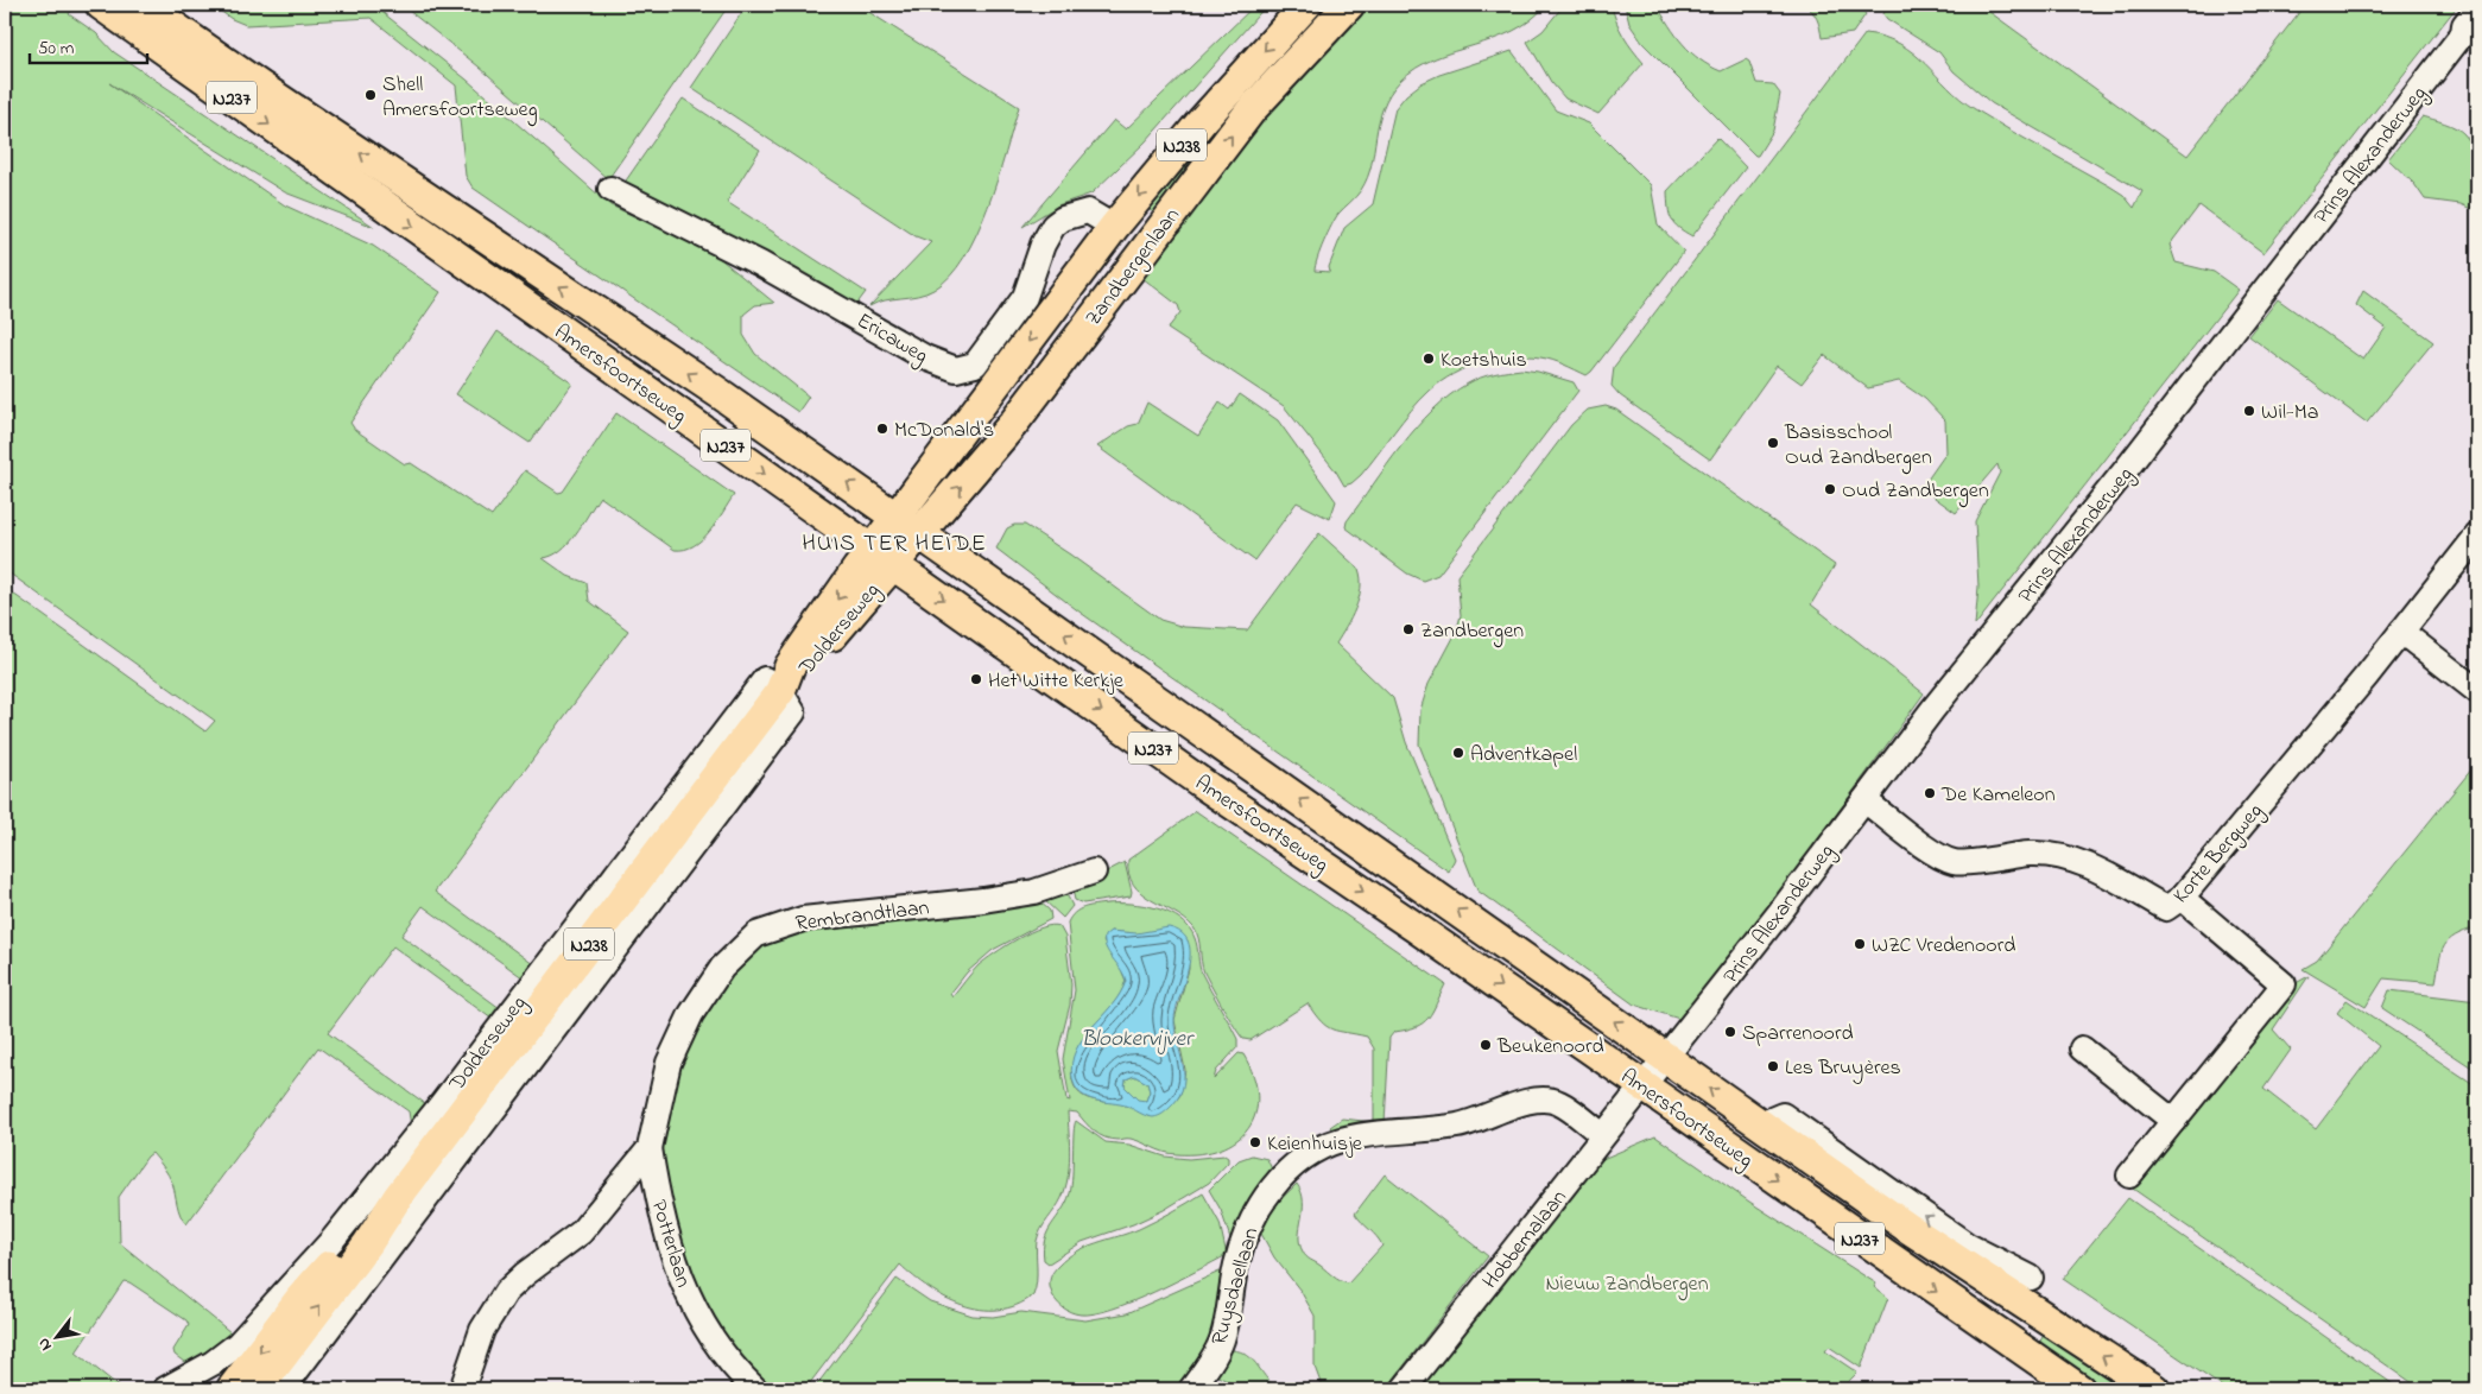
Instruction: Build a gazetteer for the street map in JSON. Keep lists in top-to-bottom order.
{
  "streets": {
    "main road": [
      "N237",
      "N238",
      "Zandbergenlaan",
      "Amersfoortseweg",
      "Dolderseweg"
    ],
    "street": [
      "Prins Alexanderweg",
      "Ericaweg",
      "Korte Bergweg",
      "Rembrandtlaan",
      "Hobbemalaan",
      "Potterlaan",
      "Ruysdaellaan"
    ]
  },
  "crossings": [
    ["N238", "Zandbergenlaan"],
    ["N238", "Amersfoortseweg"],
    ["N238", "Dolderseweg"],
    ["Prins Alexanderweg", "Amersfoortseweg"],
    ["Prins Alexanderweg", "Korte Bergweg"],
    ["Prins Alexanderweg", "Hobbemalaan"],
    ["Zandbergenlaan", "Ericaweg"],
    ["Zandbergenlaan", "Amersfoortseweg"],
    ["Amersfoortseweg", "Dolderseweg"],
    ["Amersfoortseweg", "Hobbemalaan"],
    ["Rembrandtlaan", "Potterlaan"],
    ["Hobbemalaan", "Ruysdaellaan"]
  ],
  "districts": ["HUIS TER HEIDE"],
  "water": ["Blookervijver"],
  "parks": ["Nieuw Zandbergen"],
  "places": [
    "Shell Amersfoortseweg",
    "Koetshuis",
    "Wil-Ma",
    "McDonald's",
    "Basisschool Oud Zandbergen",
    "Oud Zandbergen",
    "Zandbergen",
    "Het Witte Kerkje",
    "Adventkapel",
    "De Kameleon",
    "WZC Vredenoord",
    "Sparrenoord",
    "Beukenoord",
    "Les Bruyères",
    "Keienhuisje"
  ],
  "scale_bar": "50 m",
  "north": "bottom left"
}
